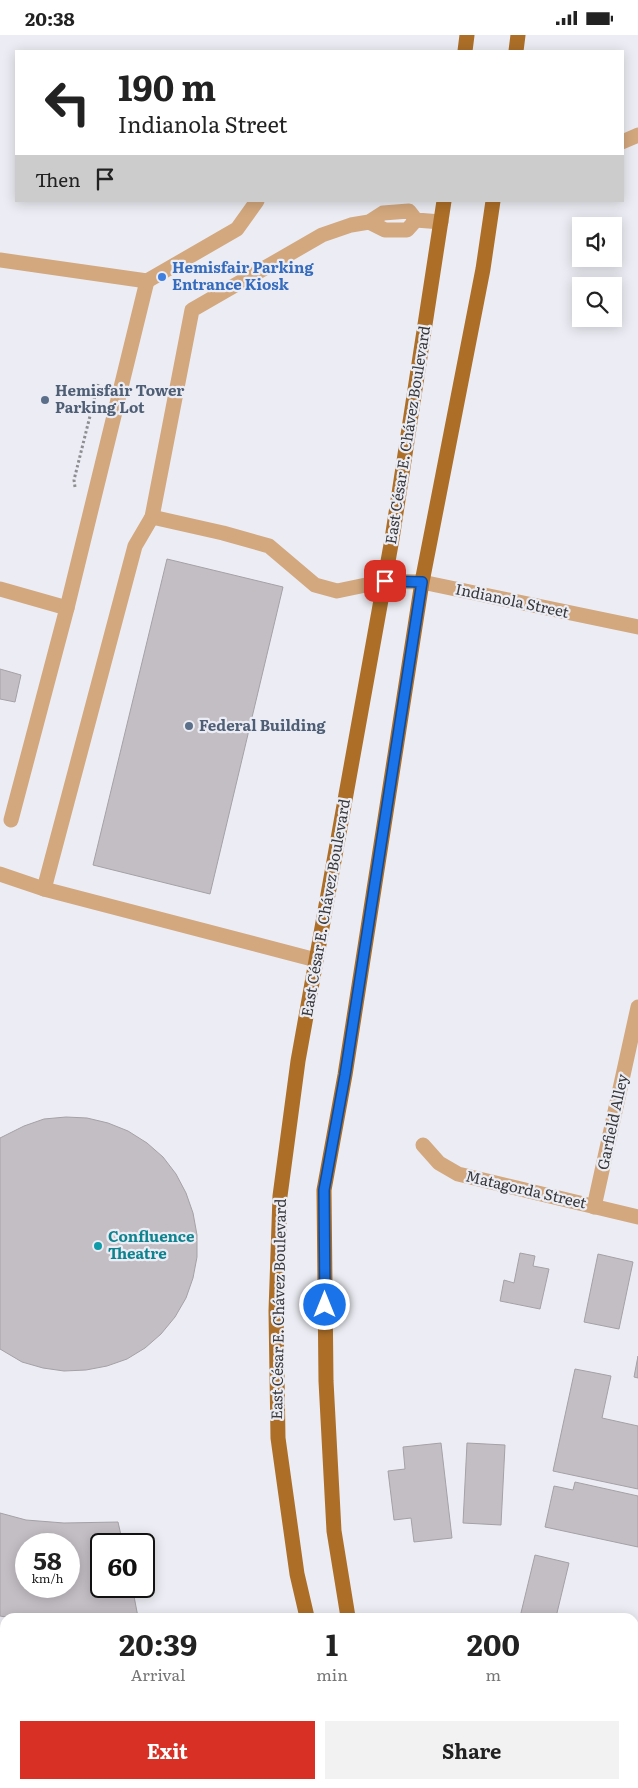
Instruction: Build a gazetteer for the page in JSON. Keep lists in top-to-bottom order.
{
  "streets": {
    "main road": ["East César E. Chávez Boulevard"],
    "street": ["Indianola Street", "Garfield Alley", "Matagorda Street"]
  },
  "crossings": [
    ["East César E. Chávez Boulevard", "Indianola Street"],
    ["Garfield Alley", "Matagorda Street"]
  ],
  "places": [
    "Hemisfair Parking Entrance Kiosk",
    "Hemisfair Tower Parking Lot",
    "Federal Building",
    "Confluence Theatre"
  ],
  "page": {
    "status": "20:38",
    "turn": ["190 m", "Indianola Street"],
    "then": "Then",
    "speed": "58 km/h",
    "limit": "60",
    "eta": [
      "20:39",
      "Arrival",
      "1",
      "min",
      "200",
      "m"
    ],
    "buttons": ["Exit", "Share"]
  }
}
